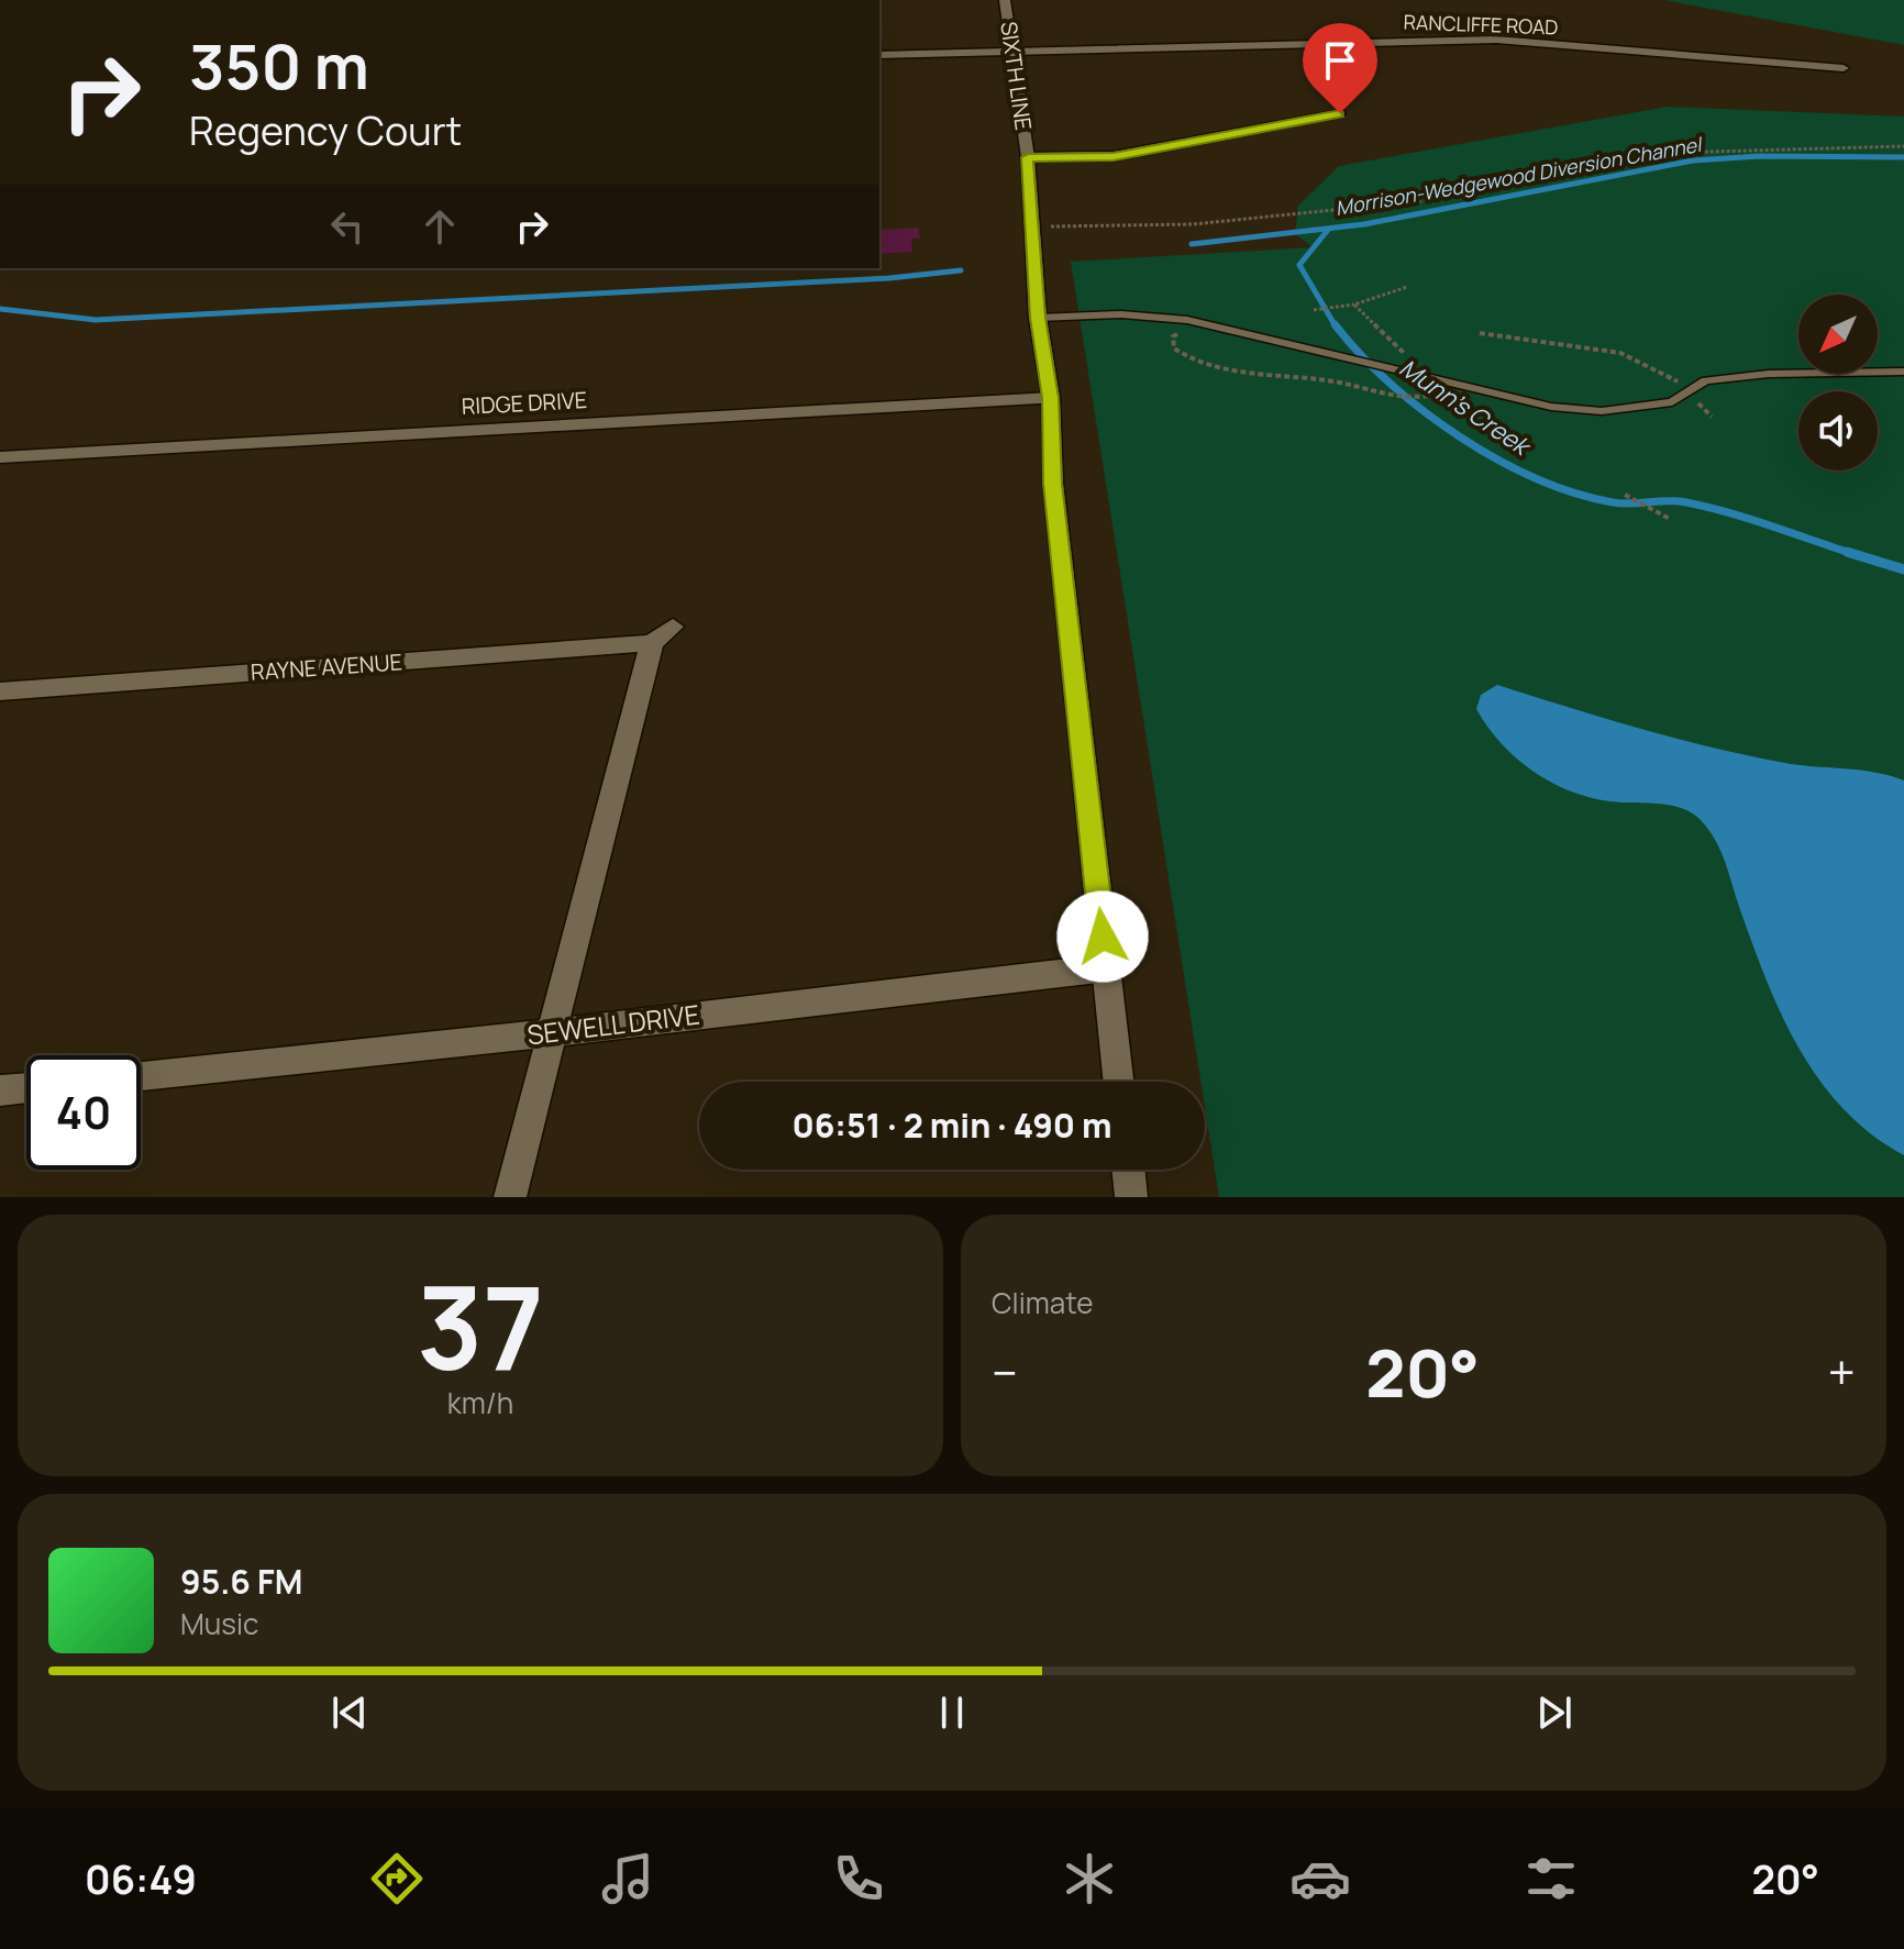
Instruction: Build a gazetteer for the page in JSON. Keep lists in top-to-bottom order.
{
  "streets": {
    "street": [
      "RANCLIFFE ROAD",
      "SIXTH LINE",
      "RIDGE DRIVE",
      "RAYNE AVENUE",
      "SEWELL DRIVE"
    ]
  },
  "crossings": [
    ["RANCLIFFE ROAD", "SIXTH LINE"],
    ["SIXTH LINE", "RIDGE DRIVE"],
    ["SIXTH LINE", "SEWELL DRIVE"],
    ["RAYNE AVENUE", "SEWELL DRIVE"]
  ],
  "water": ["Morrison-Wedgewood Diversion Channel", "Munn's Creek"],
  "north": "bottom left",
  "page": {
    "turn": ["350 m", "Regency Court"],
    "limit": "40",
    "trip": "06:51 · 2 min · 490 m",
    "tile": [
      ["37", "km/h"],
      "Climate"
    ],
    "heat": ["−", "20°", "+"],
    "song": ["95.6 FM", "Music"],
    "tabs": ["06:49", "20°"]
  }
}
